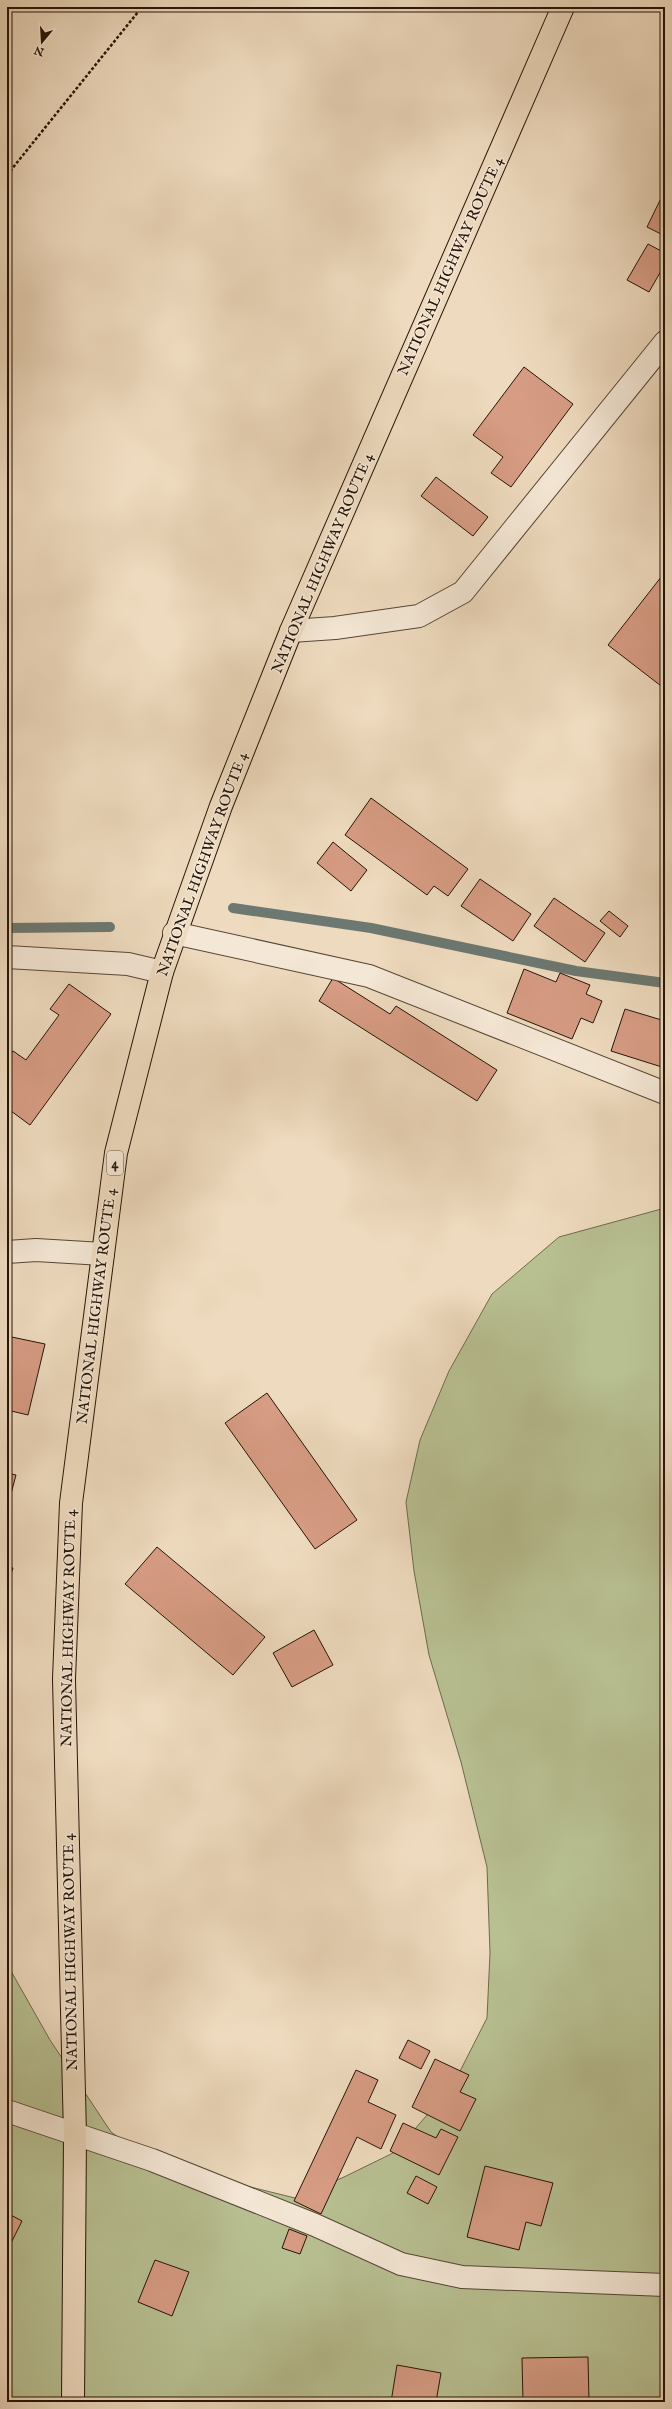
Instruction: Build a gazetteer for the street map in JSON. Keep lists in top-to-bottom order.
{
  "streets": {
    "highway": ["NATIONAL HIGHWAY ROUTE 4", "4"]
  },
  "north": "bottom"
}
